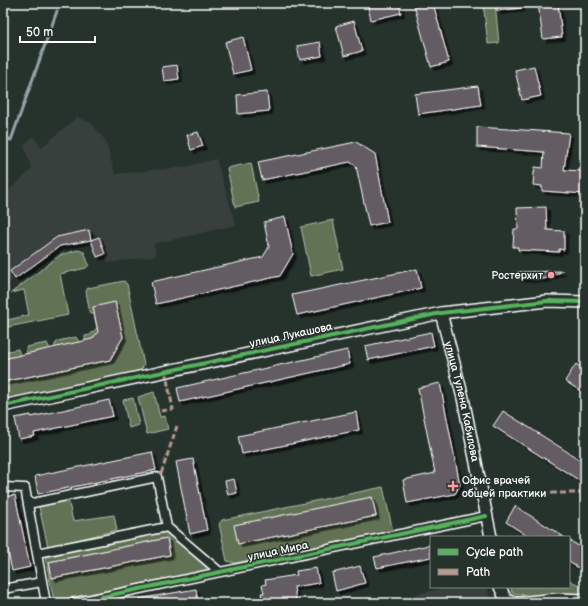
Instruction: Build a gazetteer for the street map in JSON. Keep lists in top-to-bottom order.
{
  "streets": {
    "street": ["улица Лукашова", "улица Тулена Кабилова", "улица Мира"]
  },
  "crossings": [
    ["улица Лукашова", "улица Тулена Кабилова"],
    ["улица Тулена Кабилова", "улица Мира"]
  ],
  "places": {
    "other": ["Ростерхит"],
    "health": ["Офис врачей общей практики"]
  },
  "legend": ["Cycle path", "Path"],
  "scale_bar": "50 m"
}
